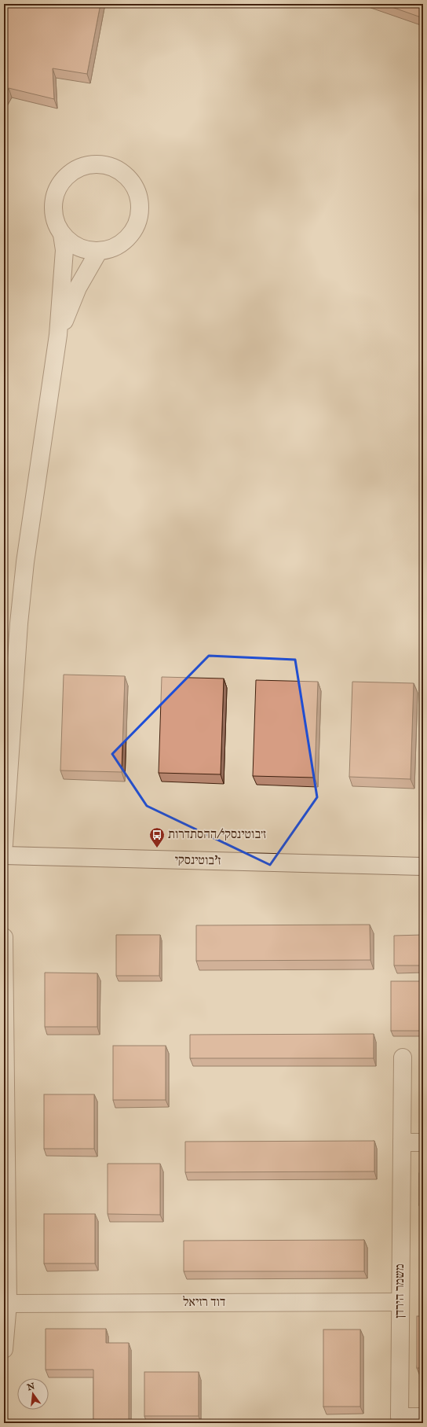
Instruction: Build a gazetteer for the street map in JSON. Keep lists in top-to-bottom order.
{
  "streets": {
    "street": ["ז'בוטינסקי", "משמר הירדן", "דוד רזיאל"]
  },
  "crossings": [
    ["משמר הירדן", "דוד רזיאל"]
  ],
  "places": {
    "bus stop": ["ז׳בוטינסקי/ההסתדרות"]
  },
  "north": "top"
}
